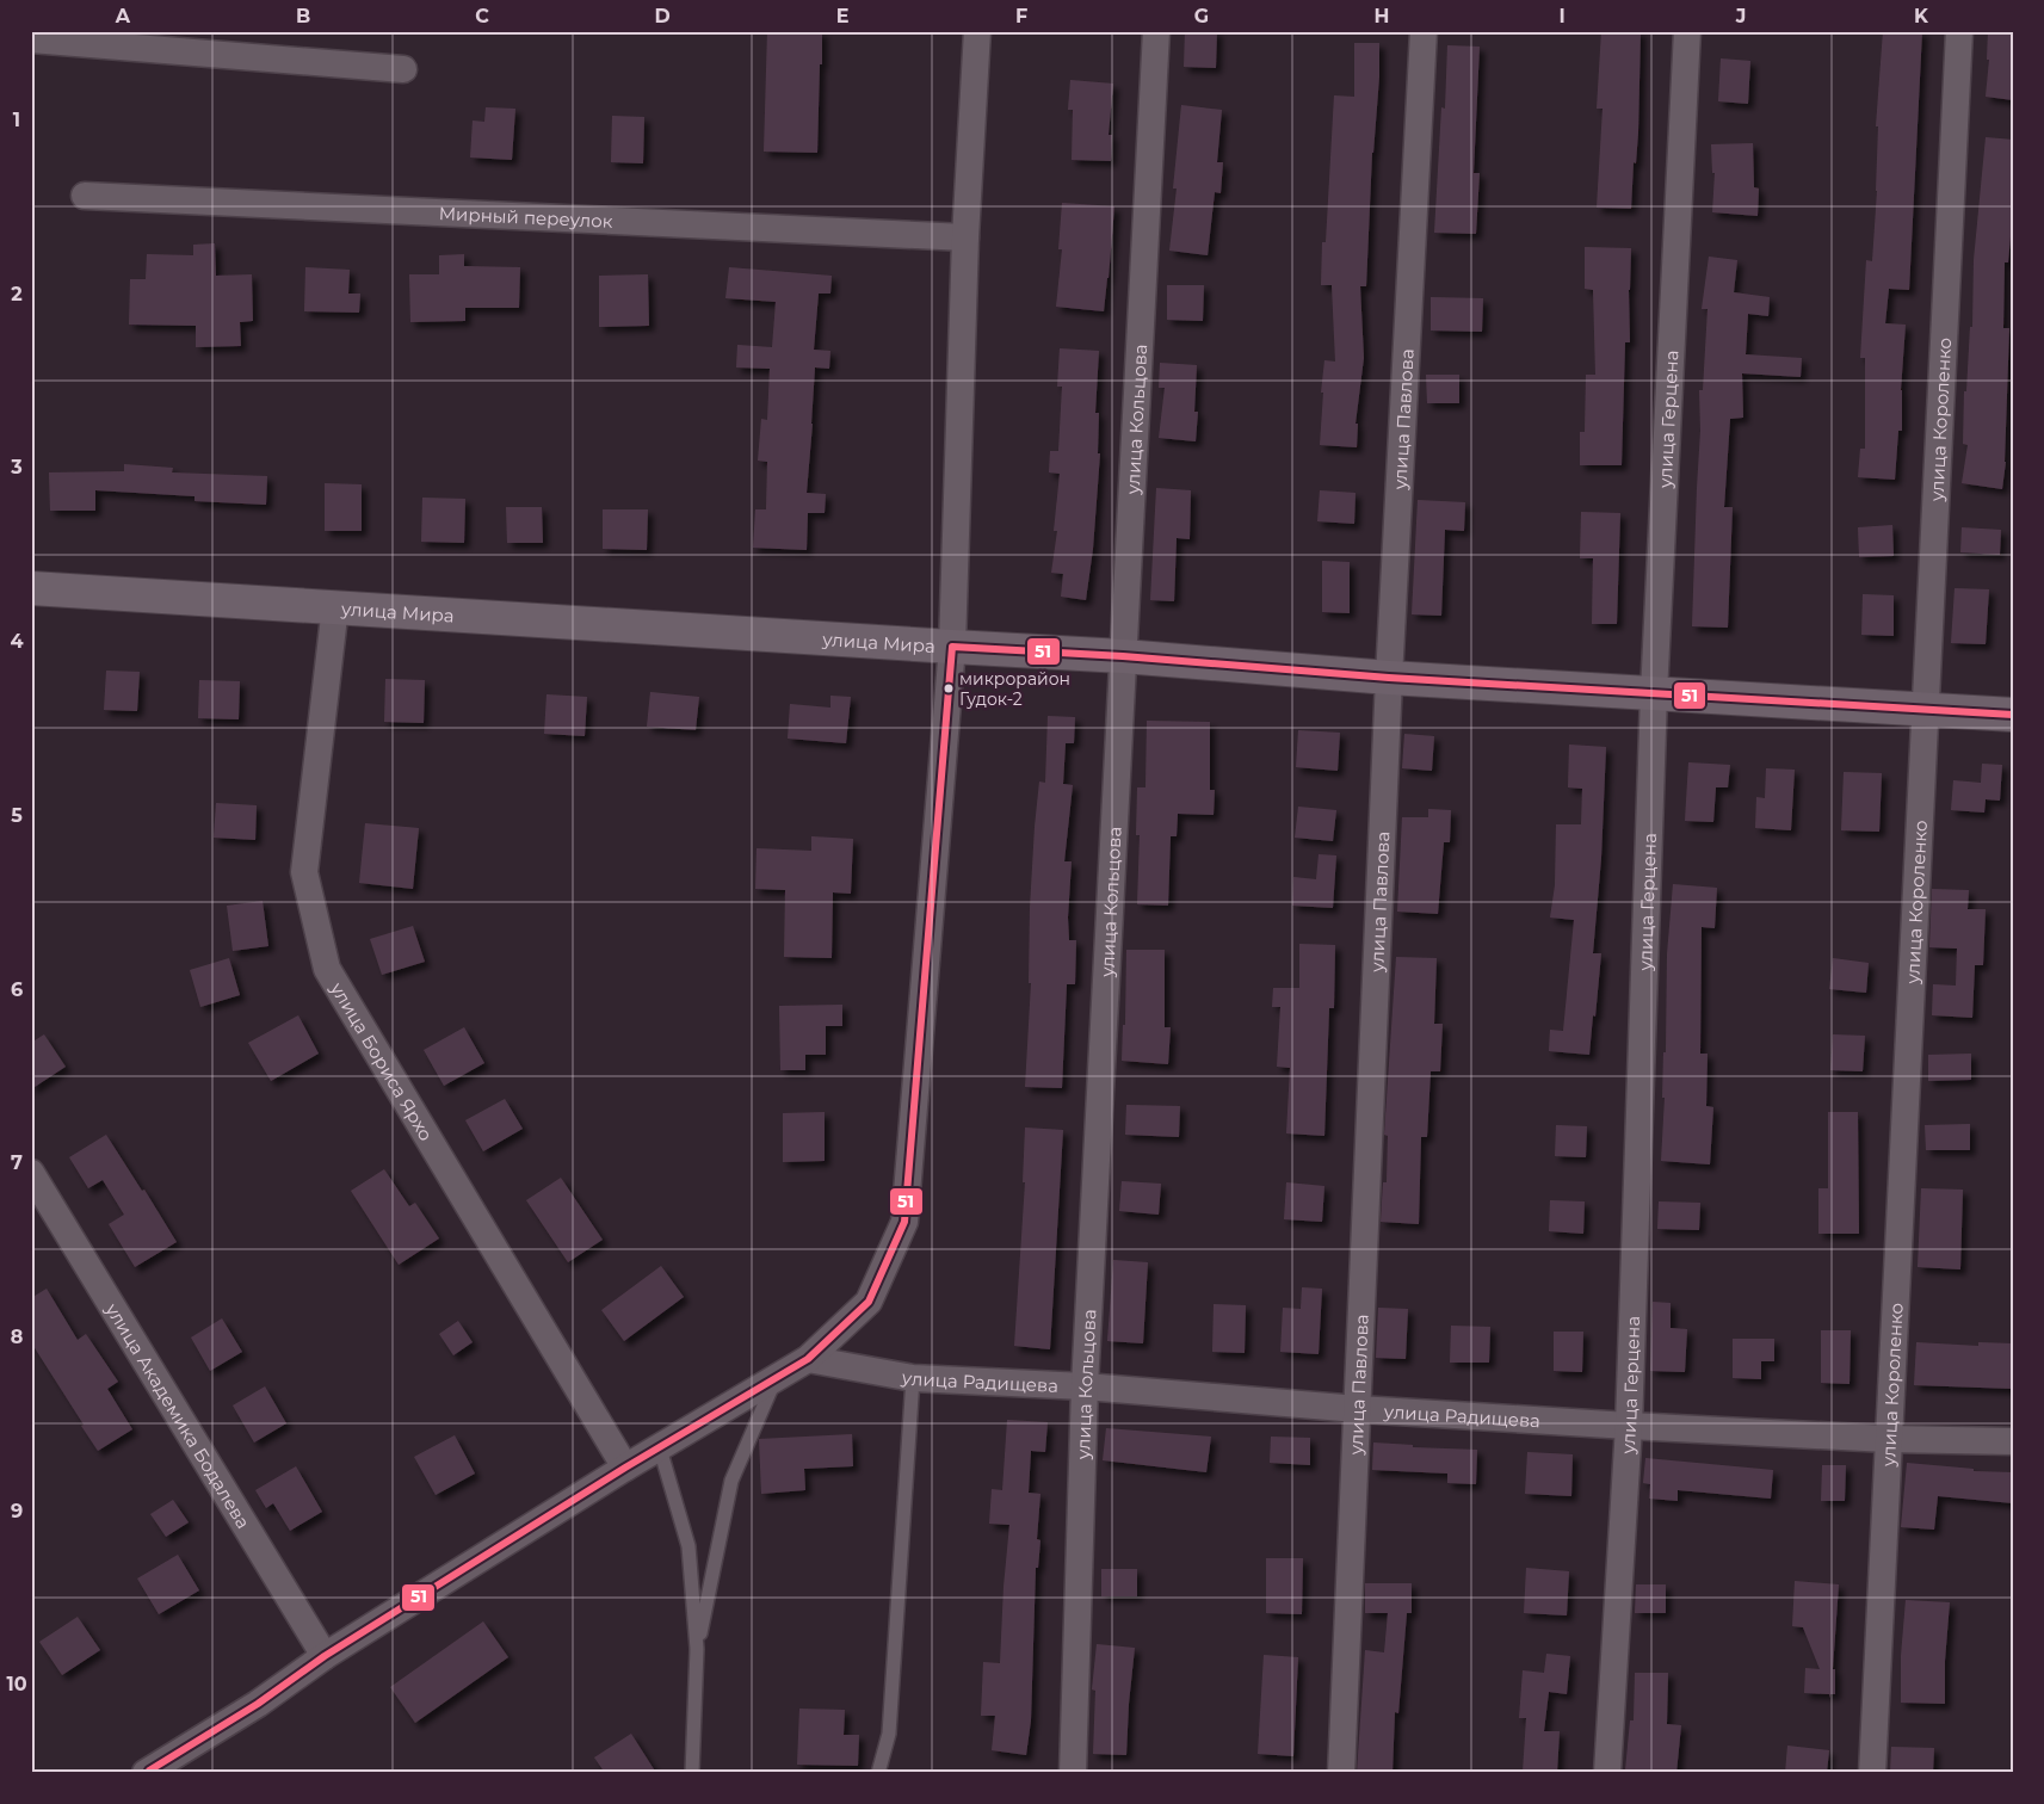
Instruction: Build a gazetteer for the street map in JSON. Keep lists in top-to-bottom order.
{
  "streets": {
    "main road": ["улица Мира"],
    "street": [
      "Мирный переулок",
      "улица Кольцова",
      "улица Павлова",
      "улица Герцена",
      "улица Короленко",
      "улица Бориса Ярхо",
      "улица Радищева",
      "улица Академика Бодалева"
    ]
  },
  "crossings": [
    ["улица Кольцова", "улица Мира"],
    ["улица Кольцова", "улица Радищева"],
    ["улица Павлова", "улица Мира"],
    ["улица Павлова", "улица Радищева"],
    ["улица Герцена", "улица Мира"],
    ["улица Герцена", "улица Радищева"],
    ["улица Короленко", "улица Мира"],
    ["улица Короленко", "улица Радищева"],
    ["улица Мира", "улица Бориса Ярхо"]
  ],
  "places": ["микрорайон Гудок-2"],
  "lines": ["transit line 51"],
  "grid": {
    "columns": [
      "A",
      "B",
      "C",
      "D",
      "E",
      "F",
      "G",
      "H",
      "I",
      "J",
      "K"
    ],
    "rows": [
      "1",
      "2",
      "3",
      "4",
      "5",
      "6",
      "7",
      "8",
      "9",
      "10"
    ]
  }
}
